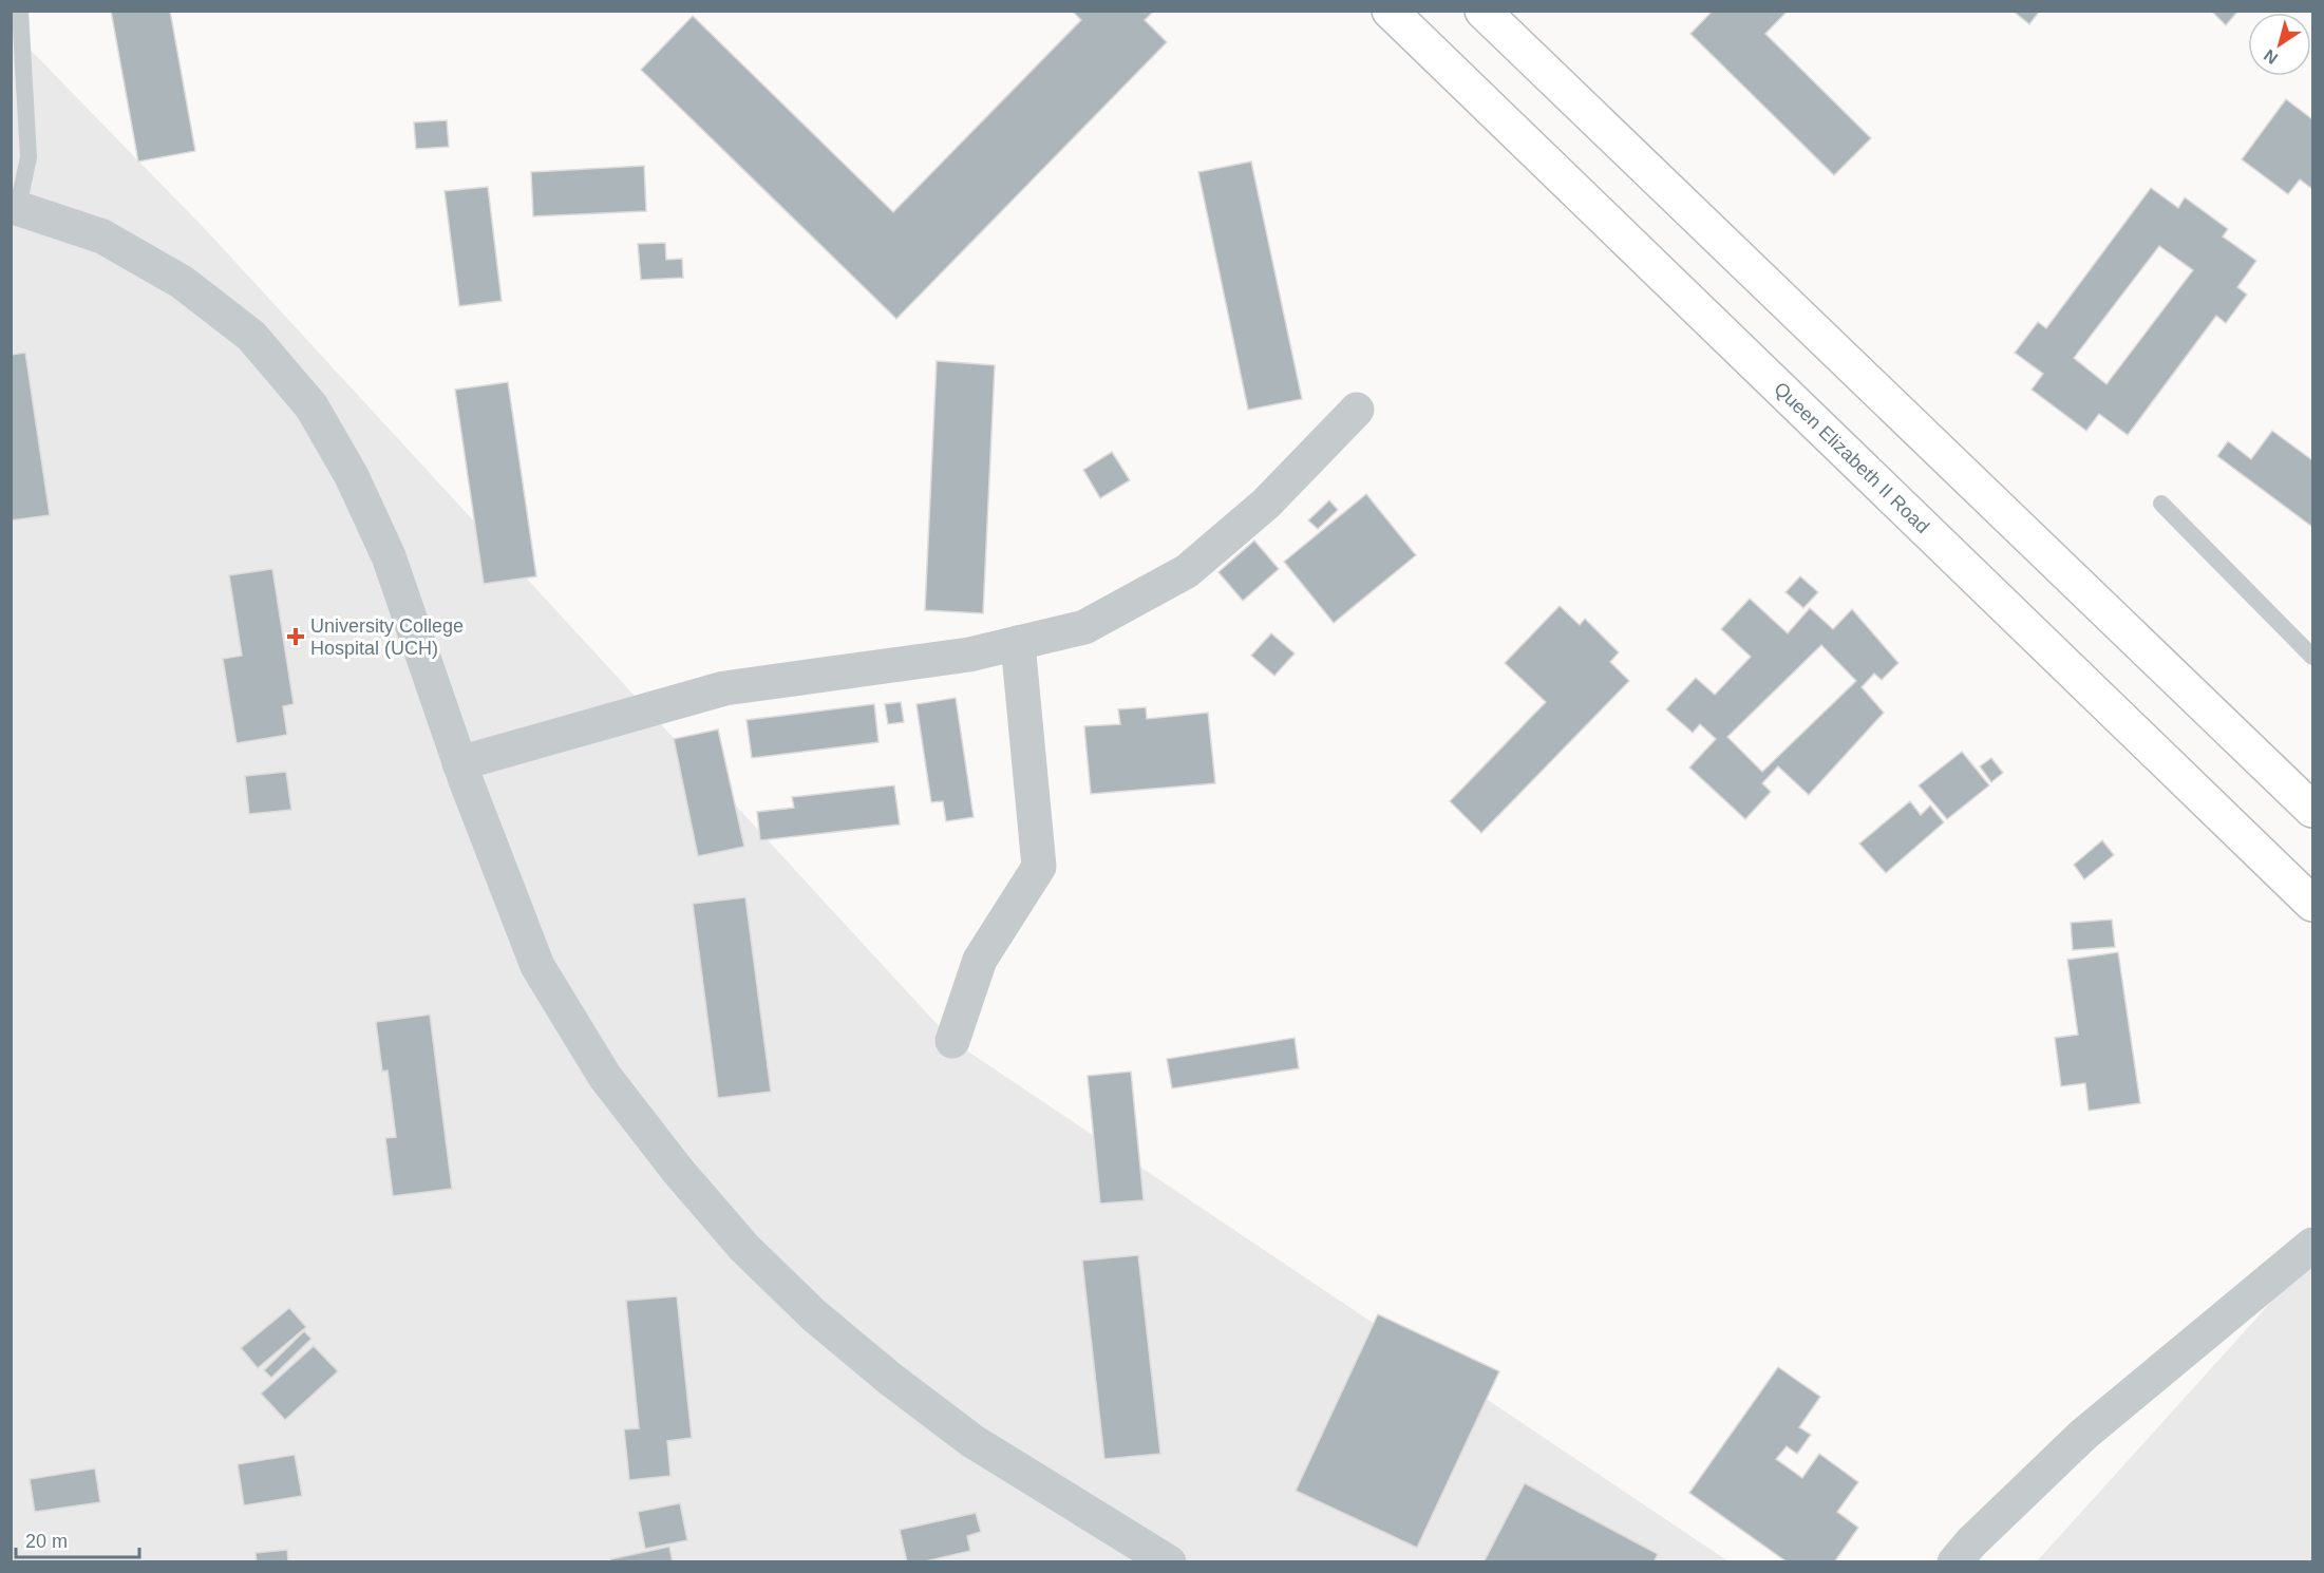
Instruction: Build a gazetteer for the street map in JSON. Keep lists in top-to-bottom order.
{
  "streets": {
    "highway": ["Queen Elizabeth II Road"]
  },
  "places": {
    "health": ["University College Hospital (UCH)"]
  },
  "scale_bar": "20 m",
  "north": "bottom left"
}
